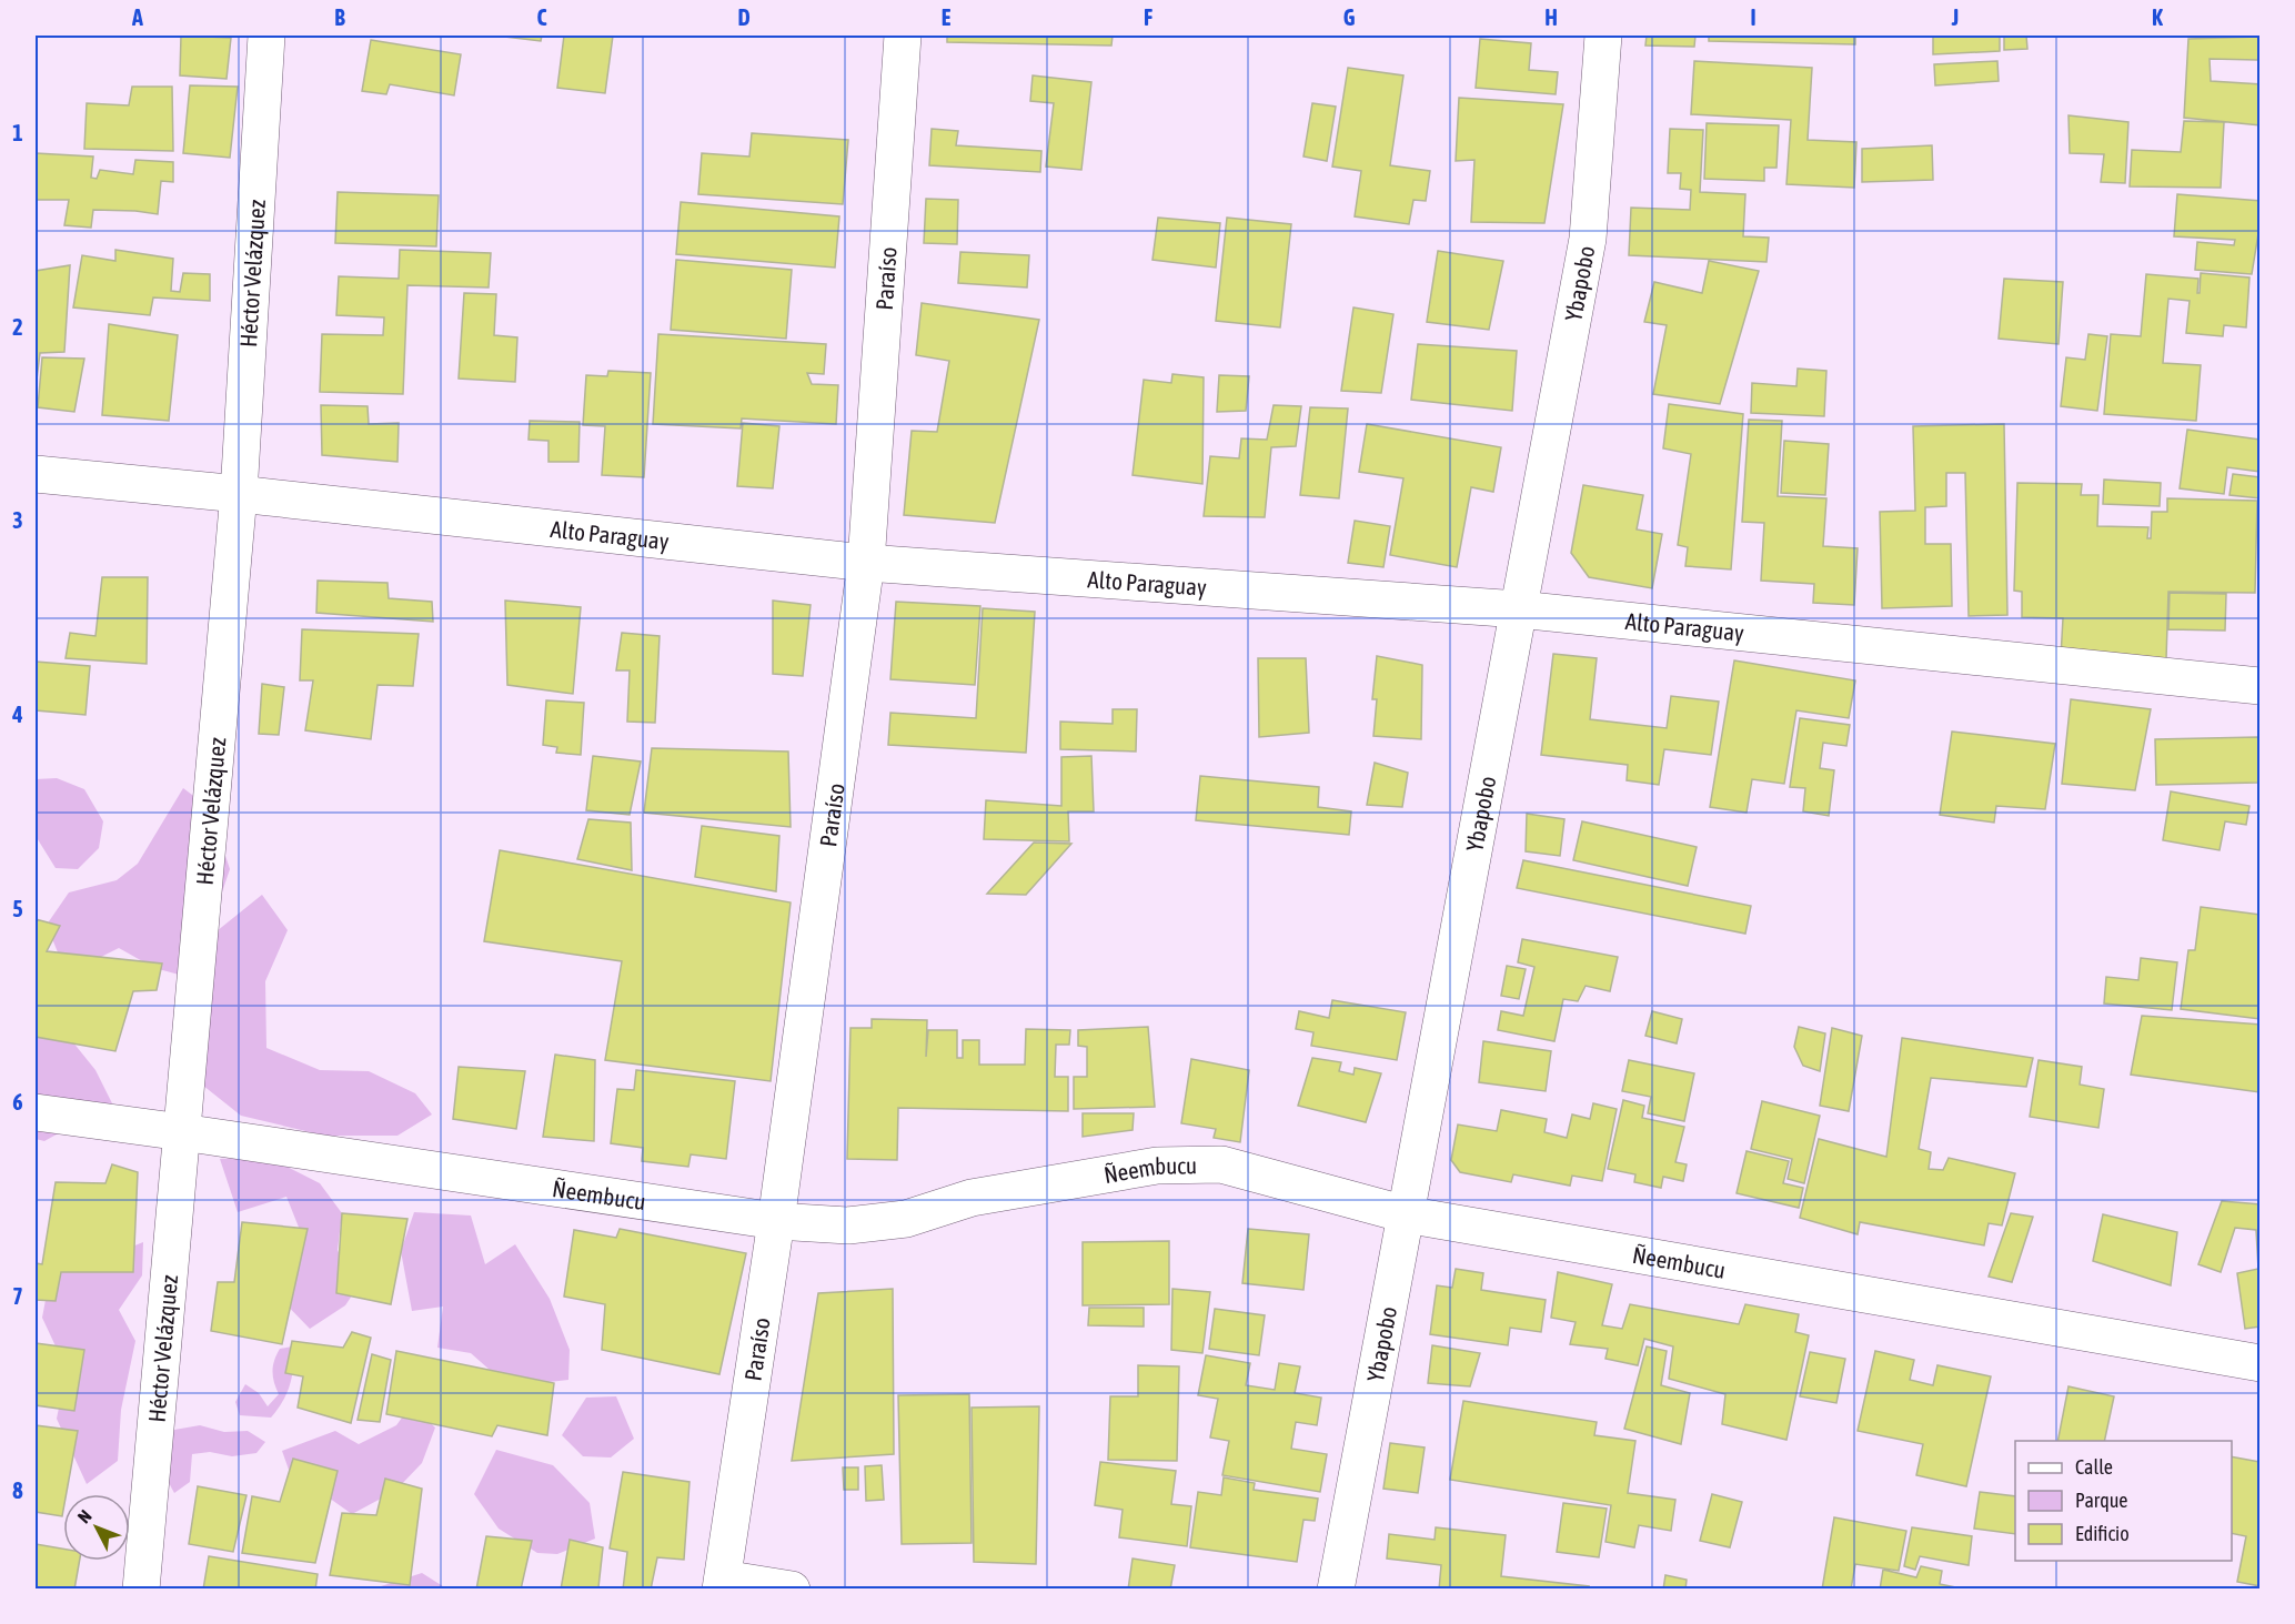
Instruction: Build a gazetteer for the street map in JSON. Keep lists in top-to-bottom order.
{
  "streets": {
    "street": [
      "Héctor Velázquez",
      "Paraíso",
      "Ybapobo",
      "Alto Paraguay",
      "Ñeembucu"
    ]
  },
  "crossings": [
    ["Héctor Velázquez", "Alto Paraguay"],
    ["Héctor Velázquez", "Ñeembucu"],
    ["Paraíso", "Alto Paraguay"],
    ["Paraíso", "Ñeembucu"],
    ["Ybapobo", "Alto Paraguay"],
    ["Ybapobo", "Ñeembucu"]
  ],
  "legend": ["Calle", "Parque", "Edificio"],
  "north": "top left",
  "grid": {
    "columns": [
      "A",
      "B",
      "C",
      "D",
      "E",
      "F",
      "G",
      "H",
      "I",
      "J",
      "K"
    ],
    "rows": [
      "1",
      "2",
      "3",
      "4",
      "5",
      "6",
      "7",
      "8"
    ]
  }
}
